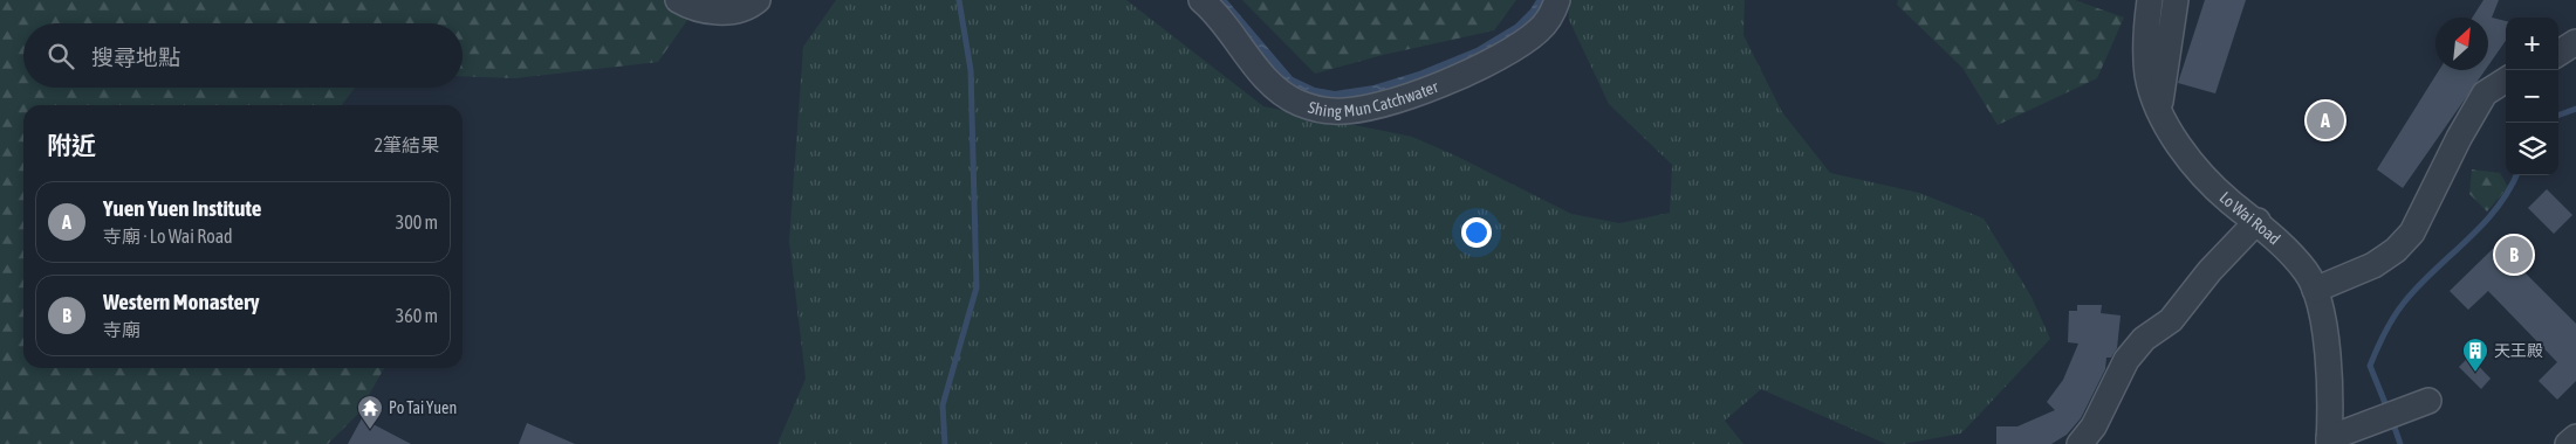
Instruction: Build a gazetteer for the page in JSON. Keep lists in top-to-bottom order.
{
  "streets": {
    "street": ["Shing Mun Catchwater", "Lo Wai Road"]
  },
  "places": {
    "building": ["天王殿"],
    "temple": ["Po Tai Yuen"]
  },
  "north": "top right",
  "page": {
    "map_buttons": ["+", "−"],
    "search": "搜尋地點",
    "pins": ["A", "B"],
    "heading": ["附近", "2筆結果"],
    "list": [
      {
        "mark": "A",
        "name": "Yuen Yuen Institute",
        "note": "寺廟 · Lo Wai Road",
        "value": "300 m"
      },
      {
        "mark": "B",
        "name": "Western Monastery",
        "note": "寺廟",
        "value": "360 m"
      }
    ]
  }
}
